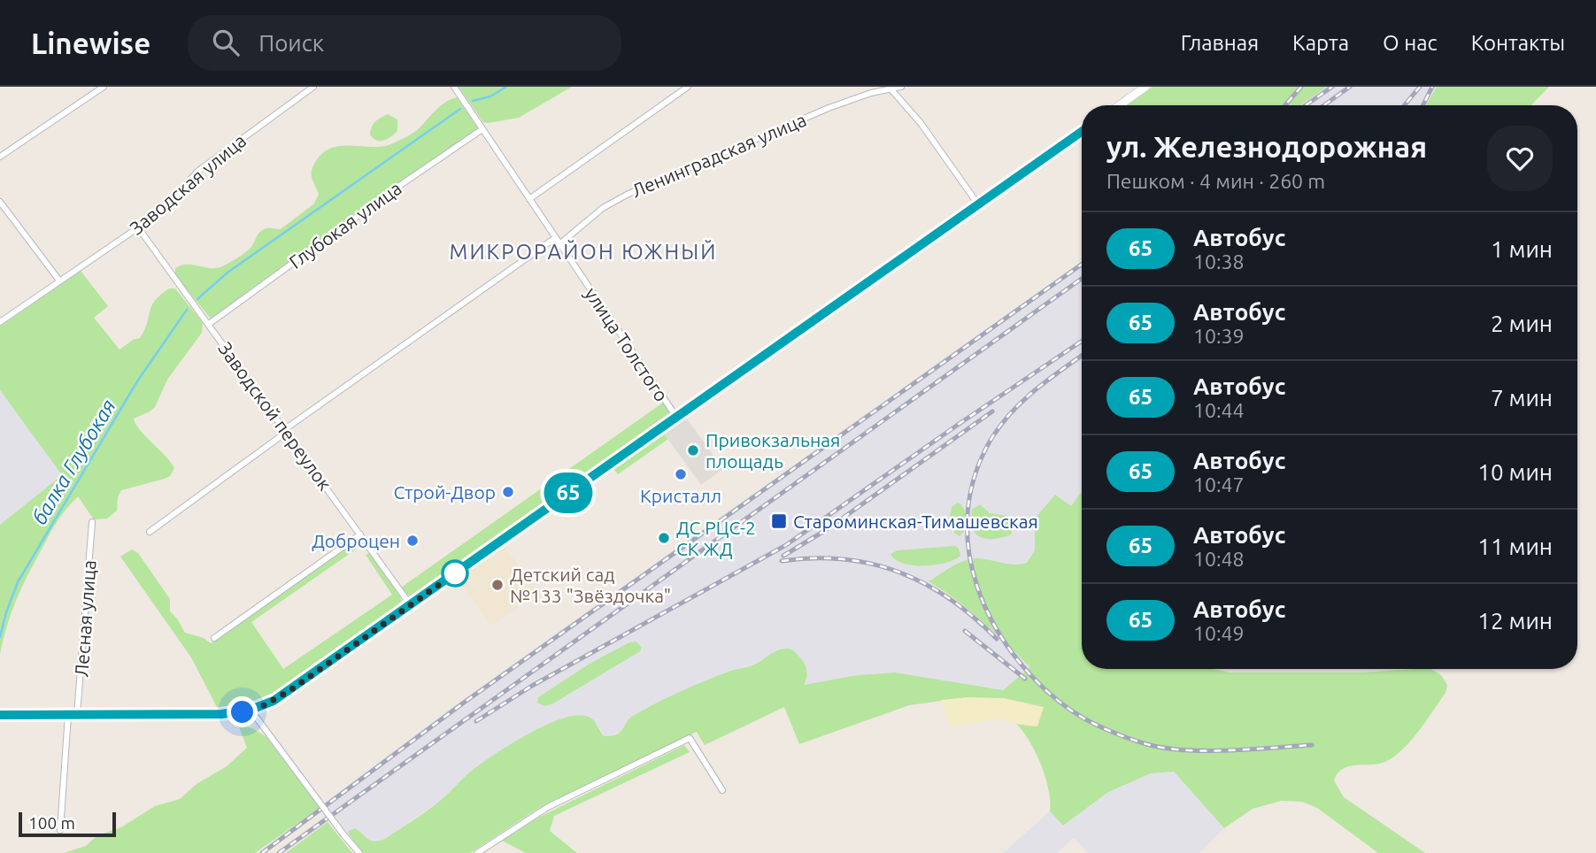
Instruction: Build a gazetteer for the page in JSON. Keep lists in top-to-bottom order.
{
  "streets": {
    "street": [
      "Ленинградская улица",
      "Заводская улица",
      "Глубокая улица",
      "улица Толстого",
      "Заводской переулок",
      "Лесная улица"
    ]
  },
  "crossings": [
    ["Ленинградская улица", "улица Толстого"],
    ["Ленинградская улица", "Заводской переулок"],
    ["Заводская улица", "Заводской переулок"],
    ["Глубокая улица", "улица Толстого"],
    ["Глубокая улица", "Заводской переулок"]
  ],
  "districts": ["МИКРОРАЙОН ЮЖНЫЙ"],
  "water": ["балка Глубокая"],
  "places": {
    "other": [
      "Привокзальная площадь",
      "Кристалл",
      "Строй-Двор",
      "ДС РЦС-2 СК ЖД",
      "Доброцен",
      "Детский сад №133 \"Звёздочка\""
    ],
    "transit": ["Староминская-Тимашевская"]
  },
  "lines": ["bus line 65"],
  "scale_bar": "100 m",
  "page": {
    "header": "Linewise",
    "search": "Поиск",
    "nav": [
      "Главная",
      "Карта",
      "О нас",
      "Контакты"
    ],
    "on_map": "65",
    "heading": ["ул. Железнодорожная", "Пешком · 4 мин · 260 m"],
    "list": [
      {
        "mark": "65",
        "name": "Автобус",
        "note": "10:38",
        "value": "1 мин"
      },
      {
        "mark": "65",
        "name": "Автобус",
        "note": "10:39",
        "value": "2 мин"
      },
      {
        "mark": "65",
        "name": "Автобус",
        "note": "10:44",
        "value": "7 мин"
      },
      {
        "mark": "65",
        "name": "Автобус",
        "note": "10:47",
        "value": "10 мин"
      },
      {
        "mark": "65",
        "name": "Автобус",
        "note": "10:48",
        "value": "11 мин"
      },
      {
        "mark": "65",
        "name": "Автобус",
        "note": "10:49",
        "value": "12 мин"
      }
    ],
    "scale": "100 m"
  }
}
